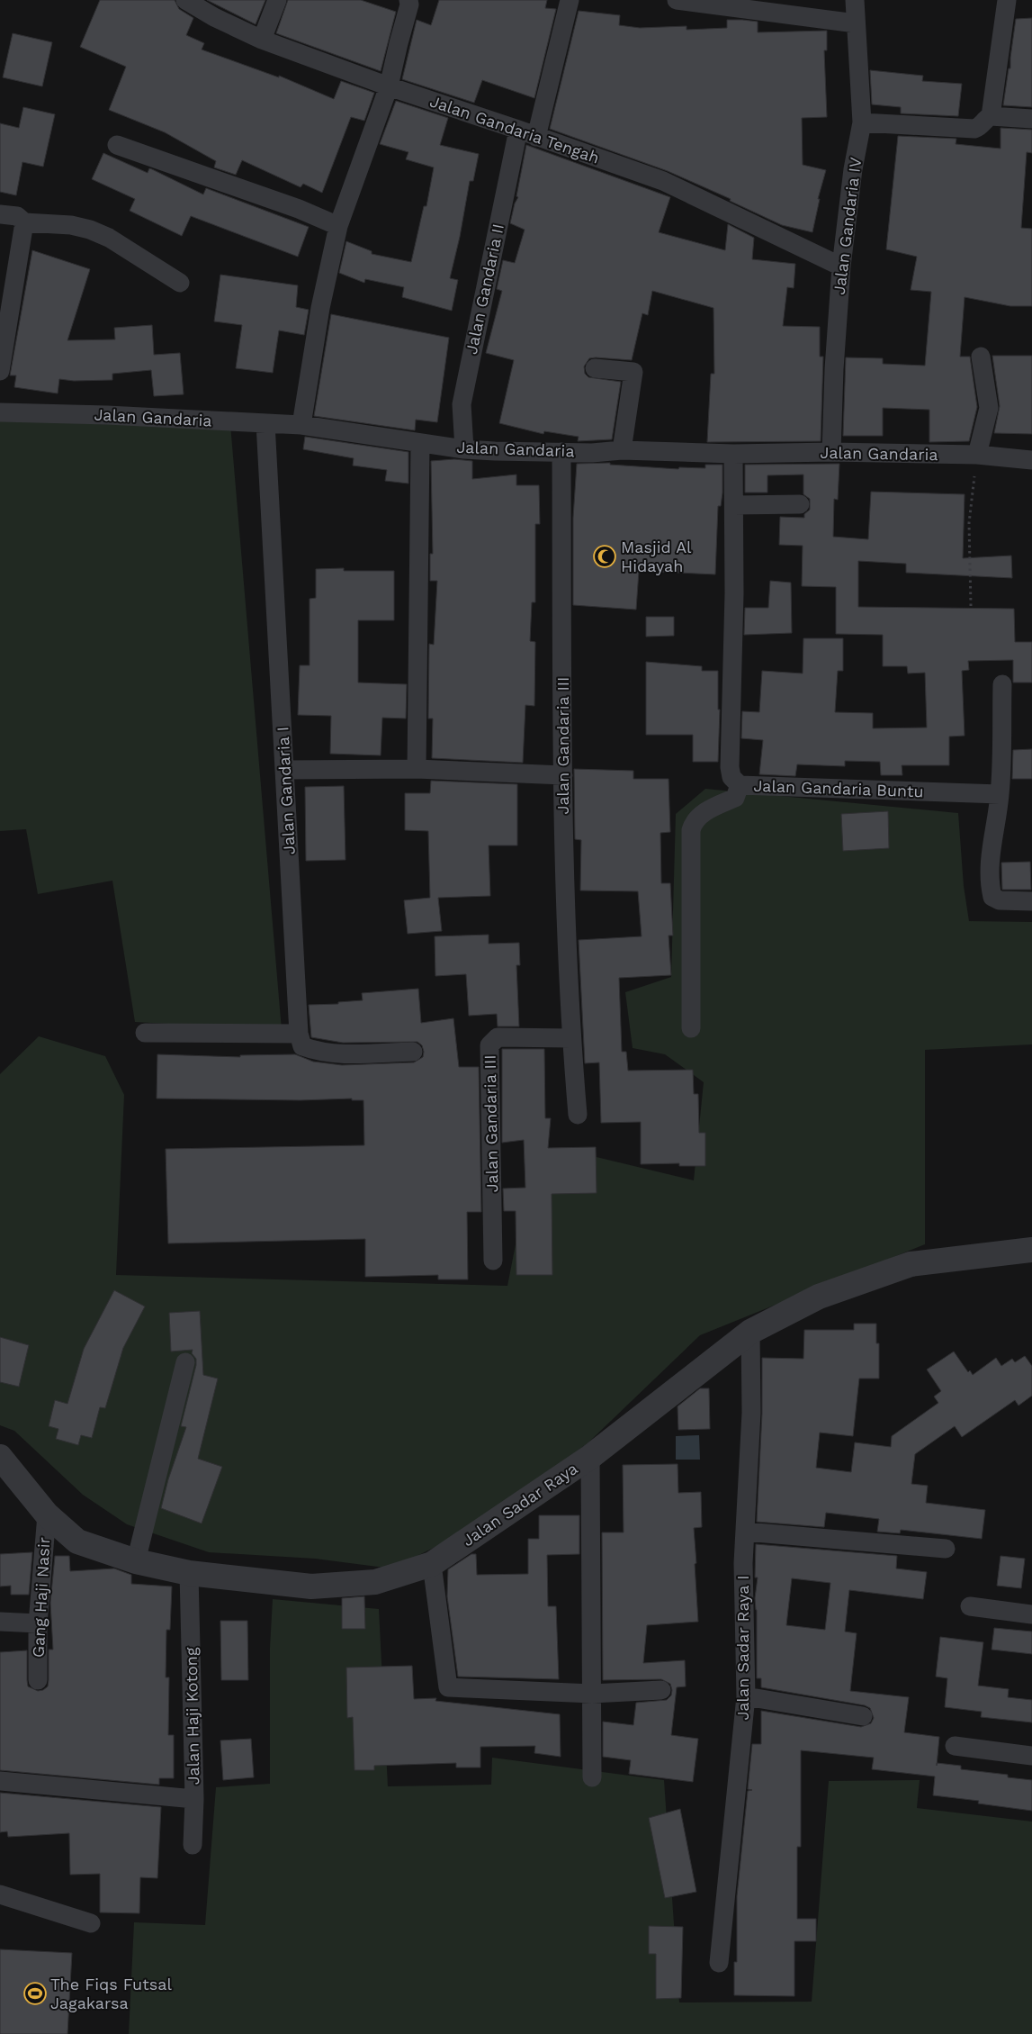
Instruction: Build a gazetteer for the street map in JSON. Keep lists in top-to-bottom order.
{
  "streets": {
    "street": [
      "Jalan Gandaria Tengah",
      "Jalan Gandaria IV",
      "Jalan Gandaria II",
      "Jalan Gandaria",
      "Jalan Gandaria III",
      "Jalan Gandaria Buntu",
      "Jalan Gandaria I",
      "Jalan Sadar Raya",
      "Gang Haji Nasir",
      "Jalan Sadar Raya I",
      "Jalan Haji Kotong"
    ]
  },
  "crossings": [
    ["Jalan Gandaria Tengah", "Jalan Gandaria IV"],
    ["Jalan Gandaria Tengah", "Jalan Gandaria II"],
    ["Jalan Gandaria IV", "Jalan Gandaria"],
    ["Jalan Gandaria II", "Jalan Gandaria"],
    ["Jalan Gandaria", "Jalan Gandaria III"],
    ["Jalan Gandaria", "Jalan Gandaria Buntu"],
    ["Jalan Gandaria", "Jalan Gandaria I"],
    ["Jalan Sadar Raya", "Gang Haji Nasir"],
    ["Jalan Sadar Raya", "Jalan Sadar Raya I"],
    ["Jalan Sadar Raya", "Jalan Haji Kotong"]
  ],
  "places": {
    "mosque": ["Masjid Al Hidayah"],
    "sports": ["The Fiqs Futsal Jagakarsa"]
  }
}
